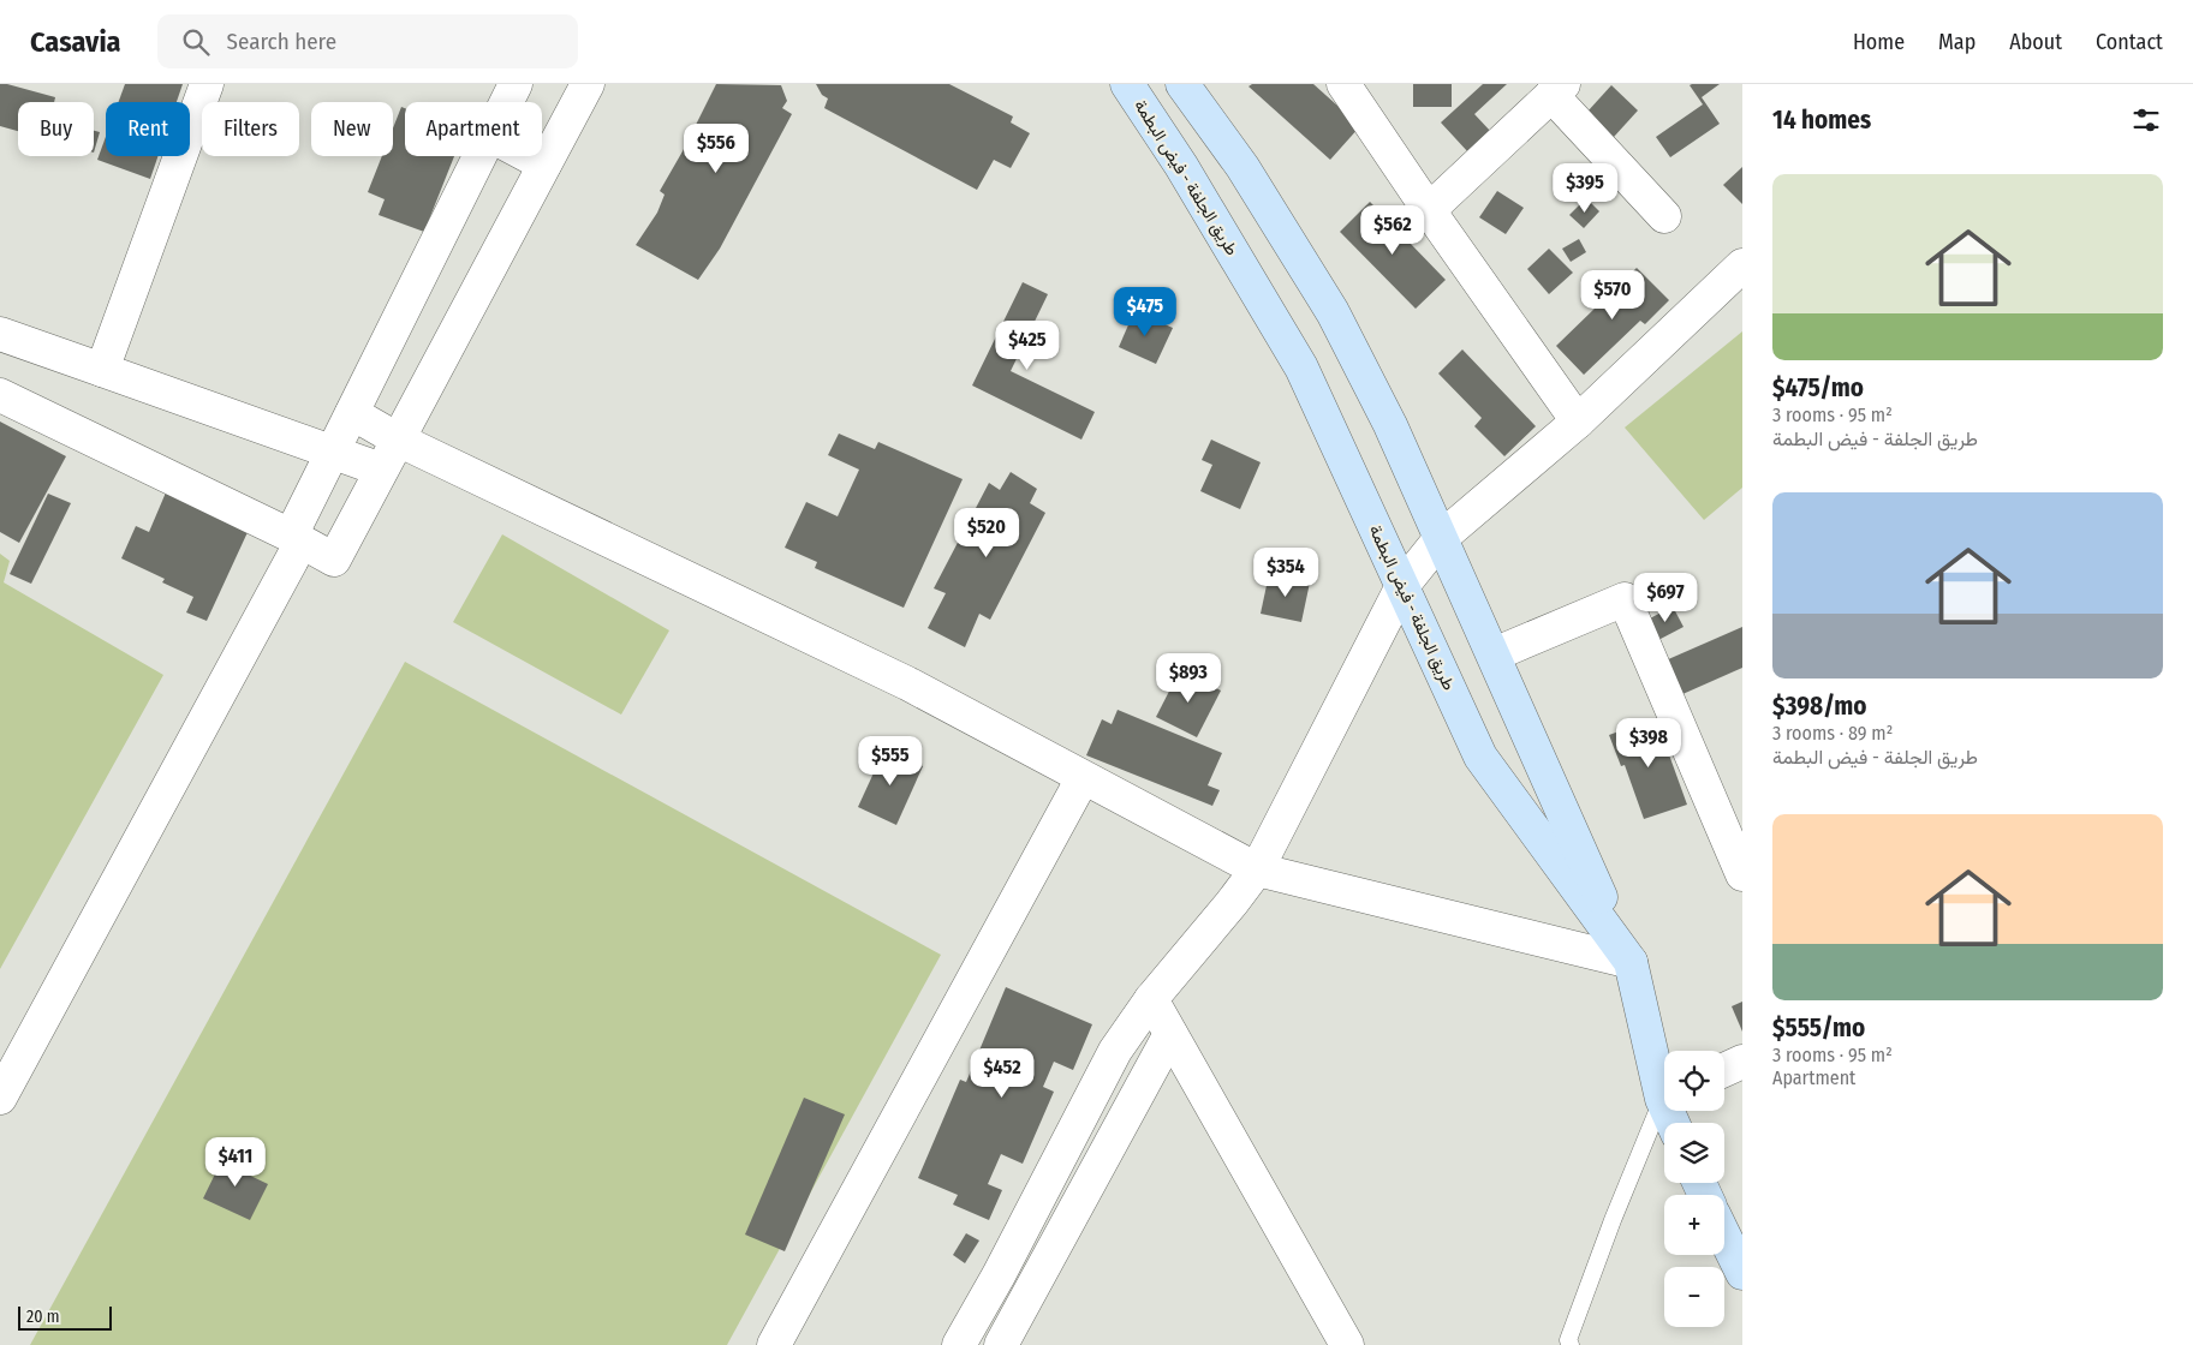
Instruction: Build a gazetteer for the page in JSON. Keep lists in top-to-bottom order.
{
  "streets": {
    "main road": ["طريق الجلفة - فيض البطمة"]
  },
  "scale_bar": "20 m",
  "page": {
    "header": "Casavia",
    "search": "Search here",
    "nav": [
      "Home",
      "Map",
      "About",
      "Contact"
    ],
    "heading": "14 homes",
    "chip": [
      "Buy",
      "Rent",
      "Filters",
      "New",
      "Apartment"
    ],
    "price": [
      "$556",
      "$395",
      "$562",
      "$570",
      "$475",
      "$425",
      "$520",
      "$354",
      "$697",
      "$893",
      "$398",
      "$555",
      "$452",
      "$411"
    ],
    "list": [
      {
        "name": "$475/mo",
        "note": "3 rooms · 95 m² · طريق الجلفة - فيض البطمة"
      },
      {
        "name": "$398/mo",
        "note": "3 rooms · 89 m² · طريق الجلفة - فيض البطمة"
      },
      {
        "name": "$555/mo",
        "note": "3 rooms · 95 m² · Apartment"
      }
    ],
    "map_buttons": ["+", "−"],
    "scale": "20 m"
  }
}
